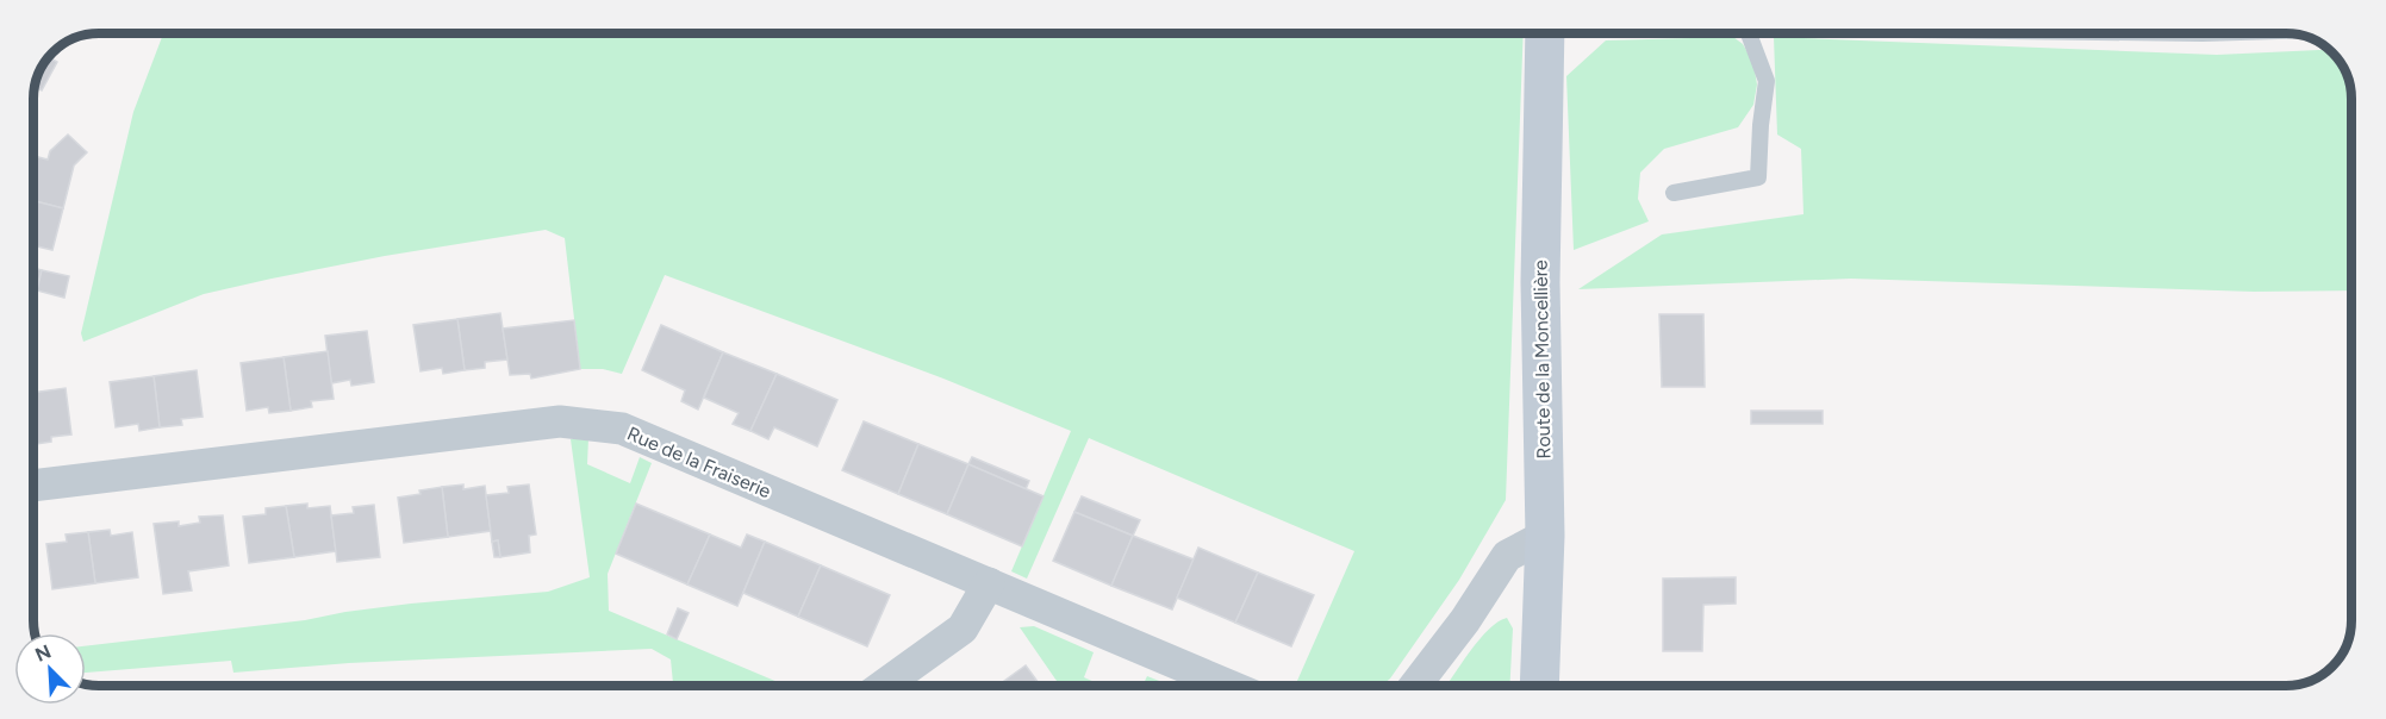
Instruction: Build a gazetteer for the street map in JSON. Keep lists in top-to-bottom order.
{
  "streets": {
    "street": ["Route de la Moncellière", "Rue de la Fraiserie"]
  },
  "north": "top left"
}
